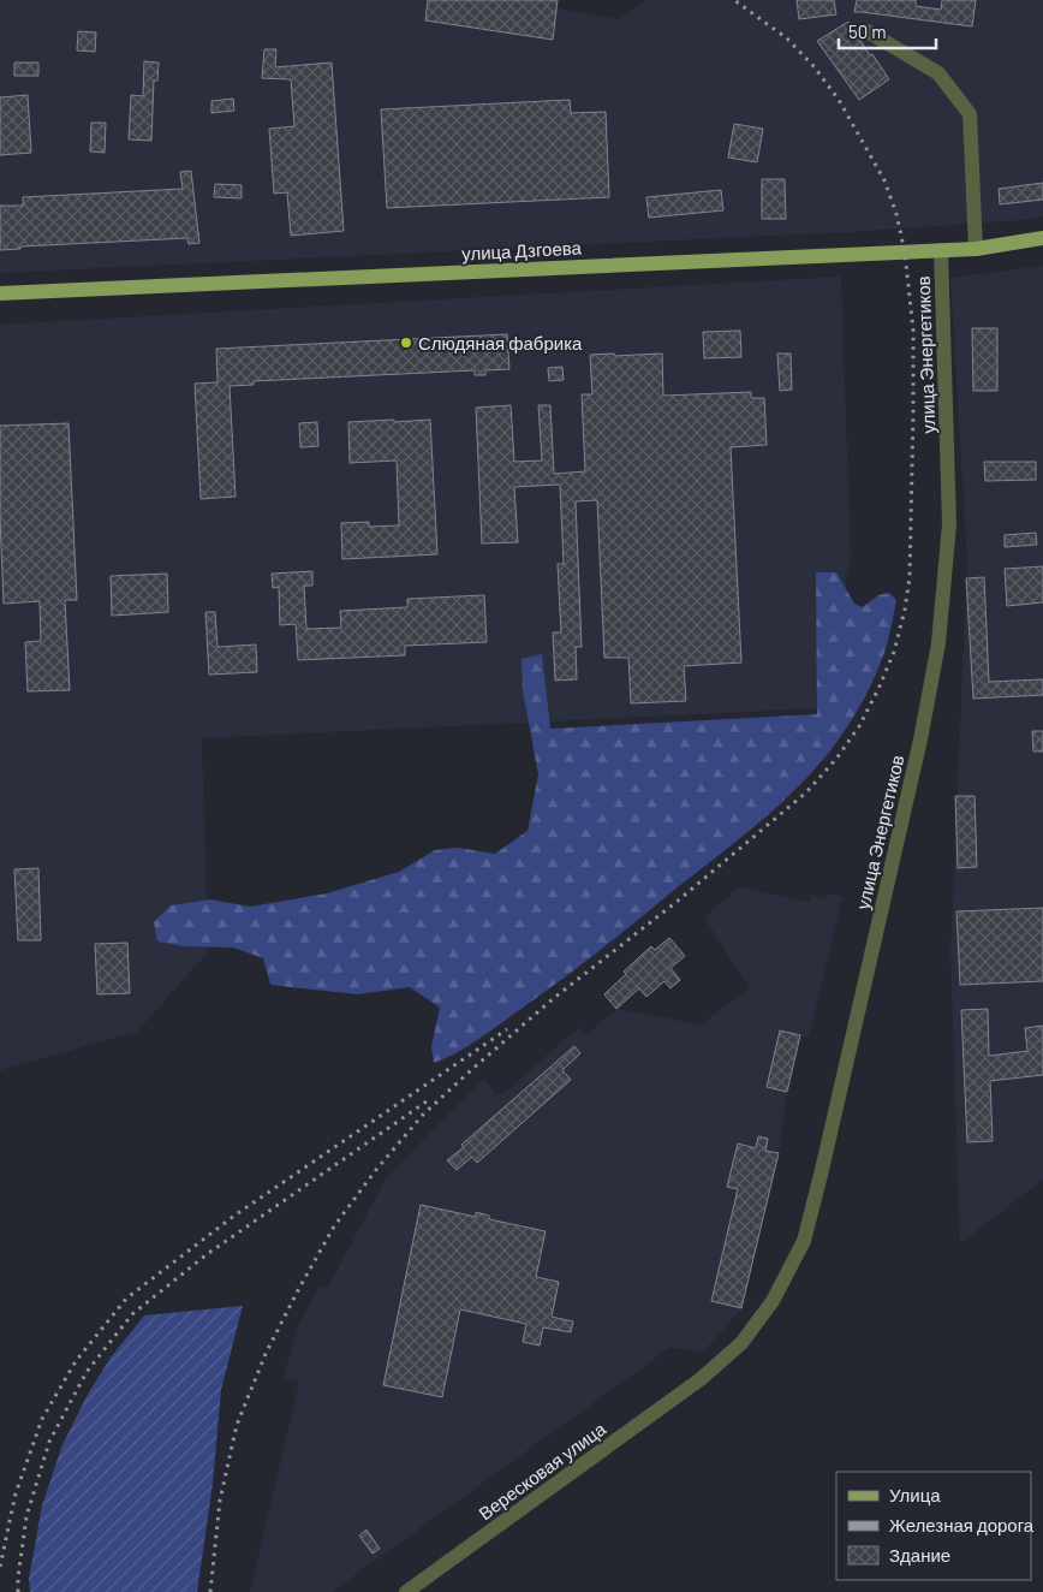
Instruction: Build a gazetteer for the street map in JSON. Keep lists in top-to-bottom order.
{
  "streets": {
    "main road": ["улица Дзгоева"],
    "street": ["улица Энергетиков", "Вересковая улица"]
  },
  "crossings": [
    ["улица Дзгоева", "улица Энергетиков"],
    ["улица Энергетиков", "Вересковая улица"]
  ],
  "places": ["Слюдяная фабрика"],
  "legend": ["Улица", "Железная дорога", "Здание"],
  "scale_bar": "50 m"
}
